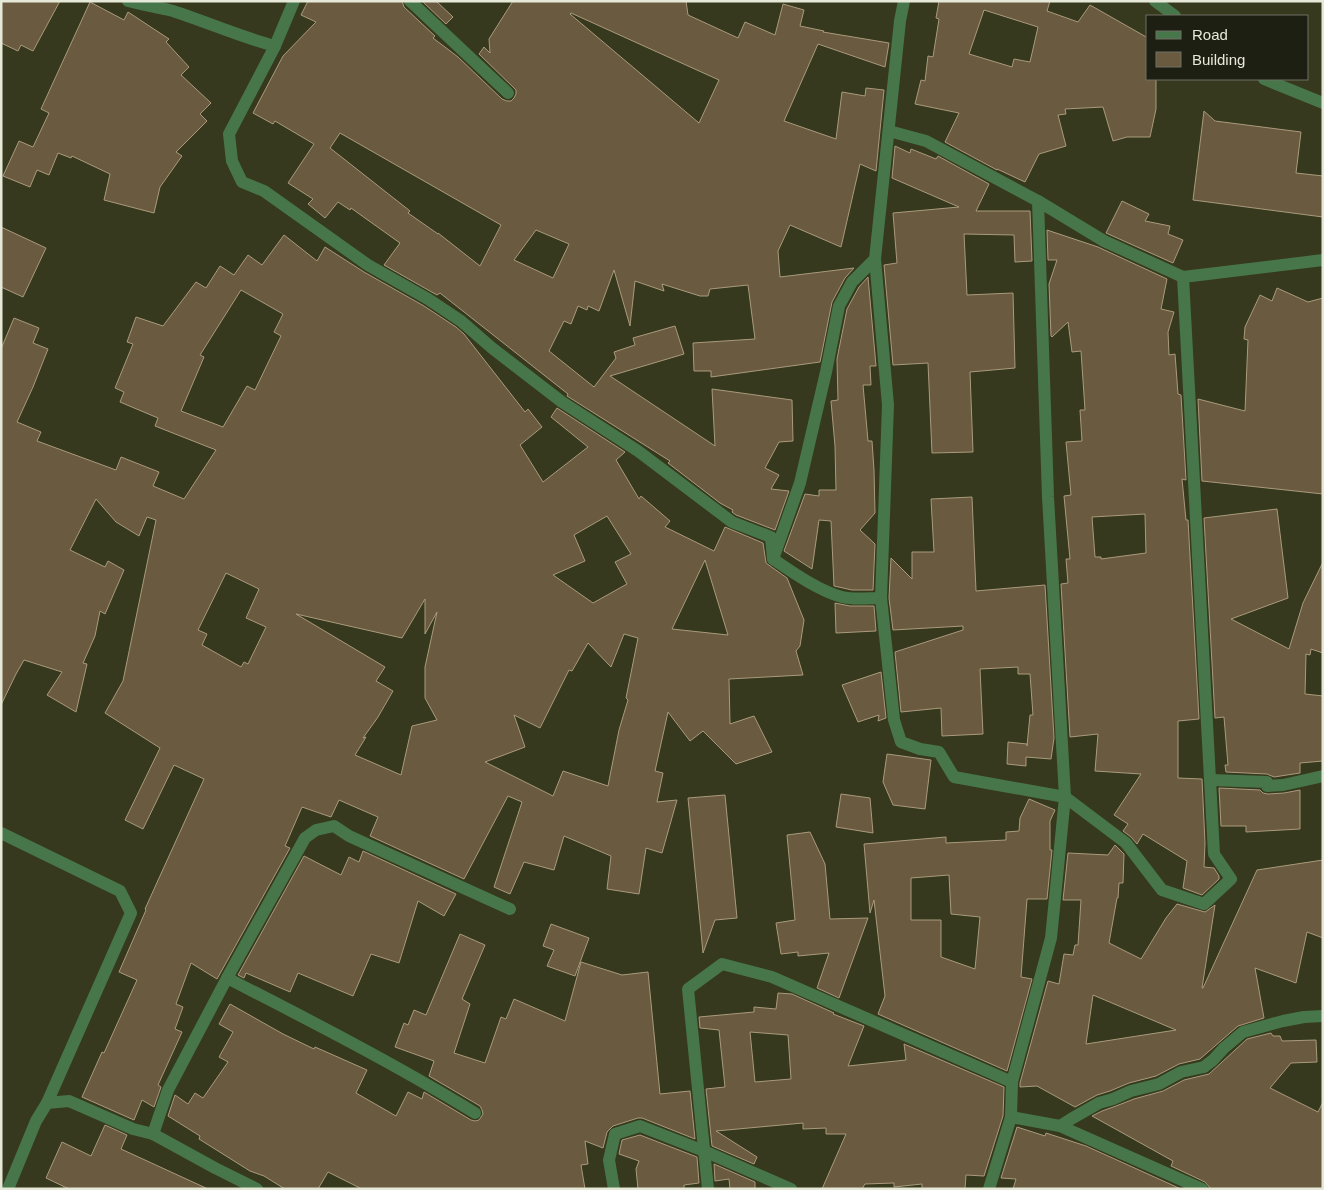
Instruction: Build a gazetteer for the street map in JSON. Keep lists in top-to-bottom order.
{
  "legend": ["Road", "Building"]
}
